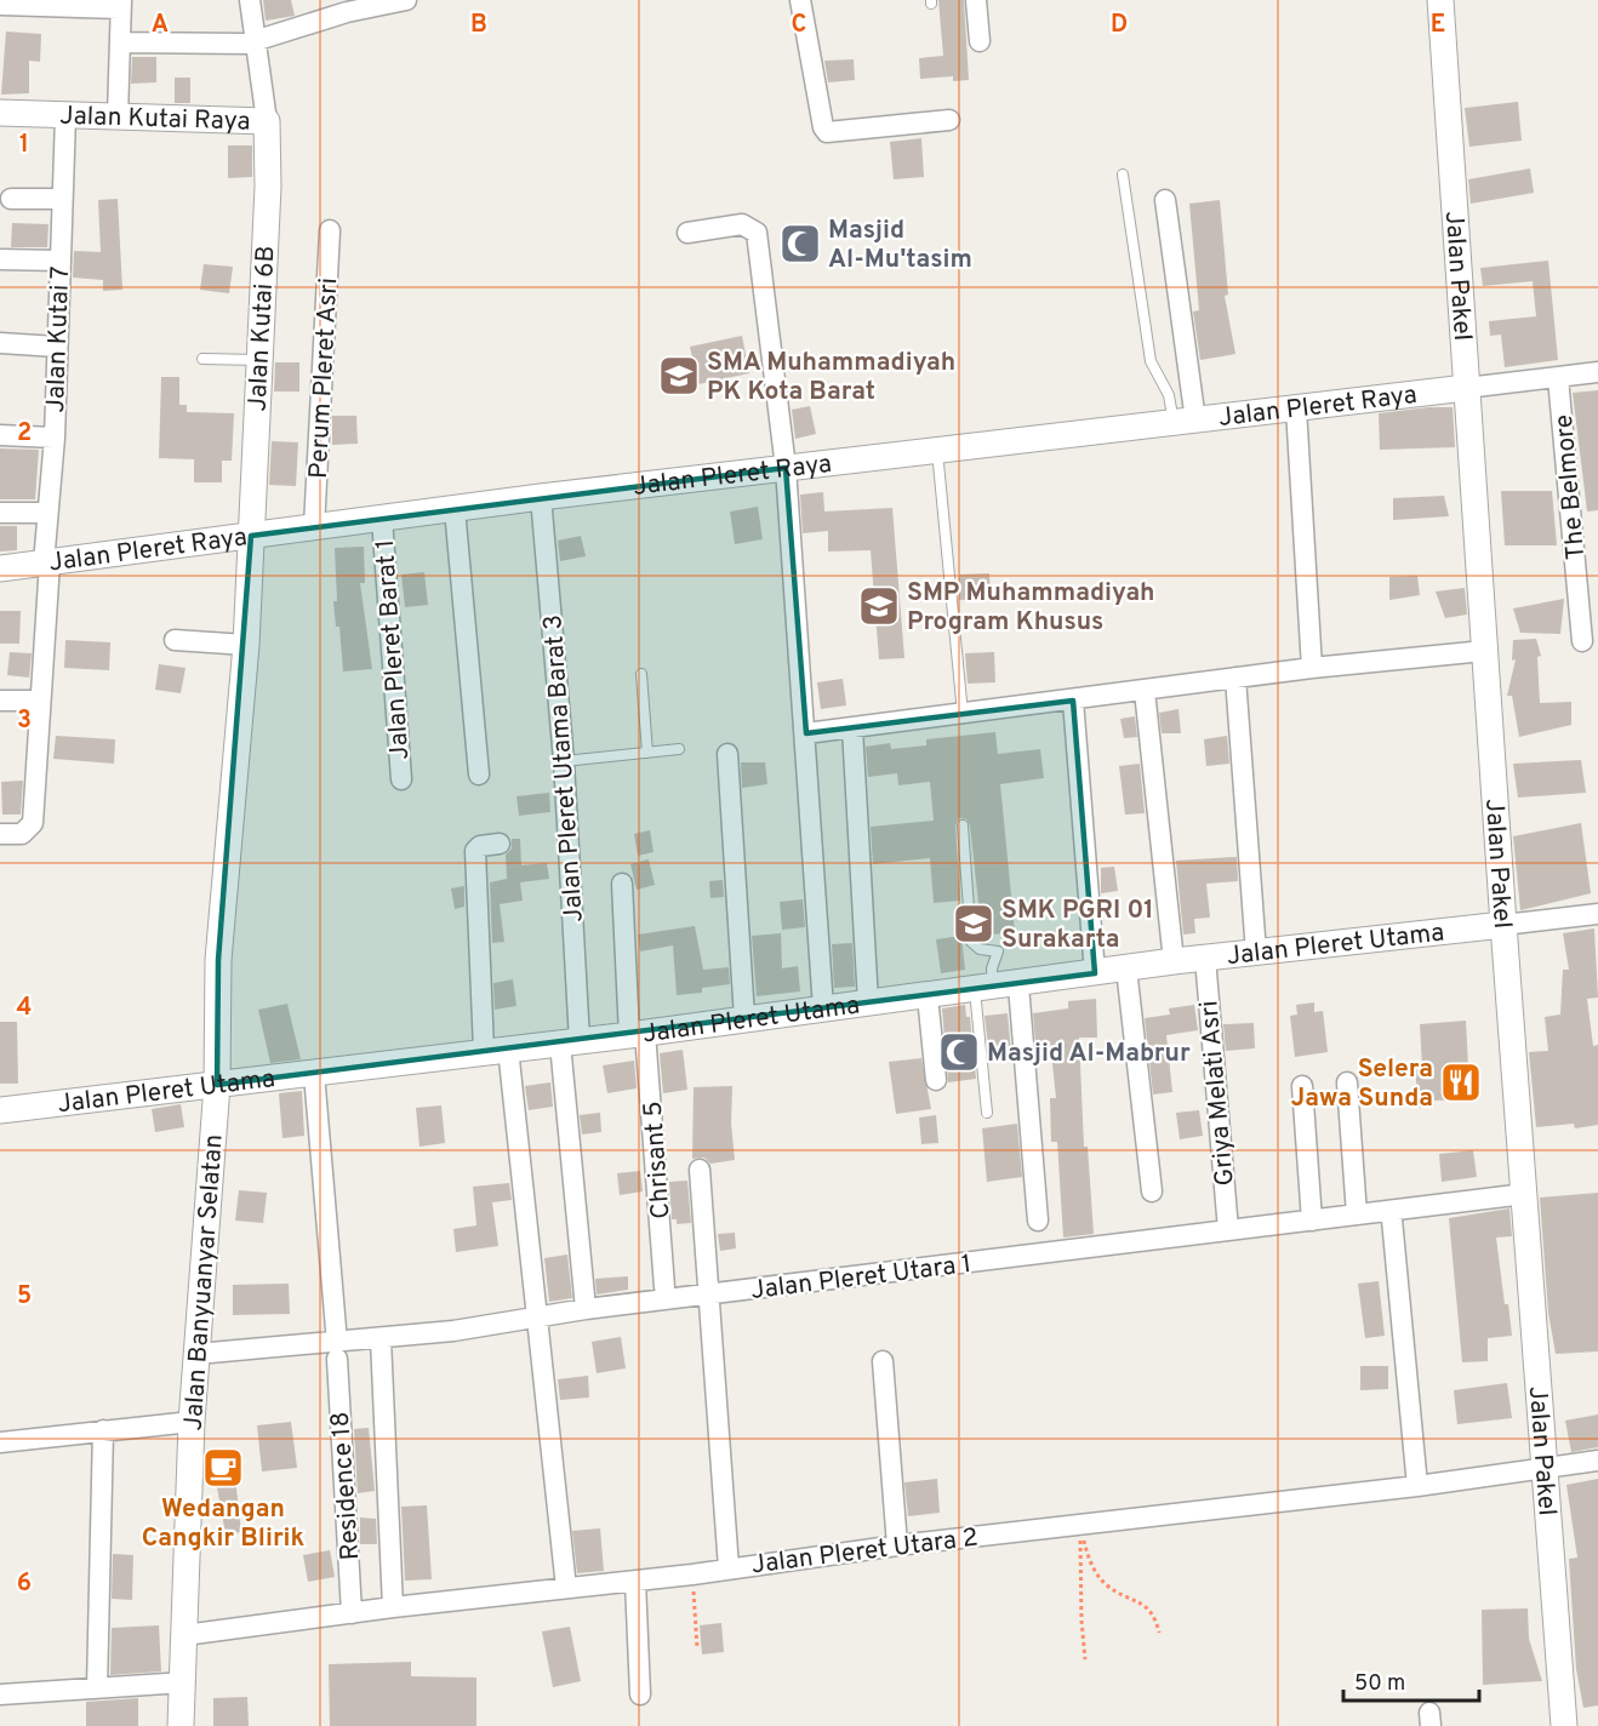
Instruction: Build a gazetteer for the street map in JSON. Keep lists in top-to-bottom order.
{
  "streets": {
    "street": [
      "Jalan Kutai Raya",
      "Jalan Pakel",
      "Jalan Kutai 6B",
      "Jalan Kutai 7",
      "Perum Pleret Asri",
      "Jalan Pleret Raya",
      "The Belmore",
      "Jalan Pleret Barat 1",
      "Jalan Pleret Utama Barat 3",
      "Jalan Pleret Utama",
      "Griya Melati Asri",
      "Chrisant 5",
      "Jalan Pleret Utara 1",
      "Jalan Banyuanyar Selatan",
      "Residence 18",
      "Jalan Pleret Utara 2"
    ]
  },
  "crossings": [
    ["Jalan Kutai Raya", "Jalan Kutai 6B"],
    ["Jalan Kutai Raya", "Jalan Kutai 7"],
    ["Jalan Pakel", "Jalan Pleret Raya"],
    ["Jalan Pakel", "Jalan Pleret Utama"],
    ["Jalan Pakel", "Jalan Pleret Utara 1"],
    ["Jalan Pakel", "Jalan Pleret Utara 2"],
    ["Jalan Kutai 6B", "Jalan Pleret Raya"],
    ["Jalan Kutai 6B", "Jalan Banyuanyar Selatan"],
    ["Jalan Kutai 7", "Jalan Pleret Raya"],
    ["Perum Pleret Asri", "Jalan Pleret Raya"],
    ["Jalan Pleret Raya", "Jalan Pleret Barat 1"],
    ["Jalan Pleret Raya", "Jalan Pleret Utama Barat 3"],
    ["Jalan Pleret Raya", "Jalan Banyuanyar Selatan"],
    ["Jalan Pleret Utama Barat 3", "Jalan Pleret Utama"],
    ["Jalan Pleret Utama Barat 3", "Jalan Pleret Utara 1"],
    ["Jalan Pleret Utama", "Griya Melati Asri"],
    ["Jalan Pleret Utama", "Chrisant 5"],
    ["Jalan Pleret Utama", "Jalan Banyuanyar Selatan"],
    ["Jalan Pleret Utama", "Residence 18"],
    ["Griya Melati Asri", "Jalan Pleret Utara 1"],
    ["Jalan Pleret Utara 1", "Jalan Banyuanyar Selatan"],
    ["Jalan Pleret Utara 1", "Residence 18"],
    ["Jalan Banyuanyar Selatan", "Jalan Pleret Utara 2"],
    ["Residence 18", "Jalan Pleret Utara 2"]
  ],
  "places": {
    "mosque": ["Masjid Al-Mu'tasim", "Masjid Al-Mabrur"],
    "school or university": ["SMA Muhammadiyah PK Kota Barat", "SMP Muhammadiyah Program Khusus", "SMK PGRI 01 Surakarta"],
    "restaurant": ["Selera Jawa Sunda"],
    "cafe": ["Wedangan Cangkir Blirik"]
  },
  "scale_bar": "50 m",
  "grid": {
    "columns": [
      "A",
      "B",
      "C",
      "D",
      "E"
    ],
    "rows": [
      "1",
      "2",
      "3",
      "4",
      "5",
      "6"
    ]
  }
}
